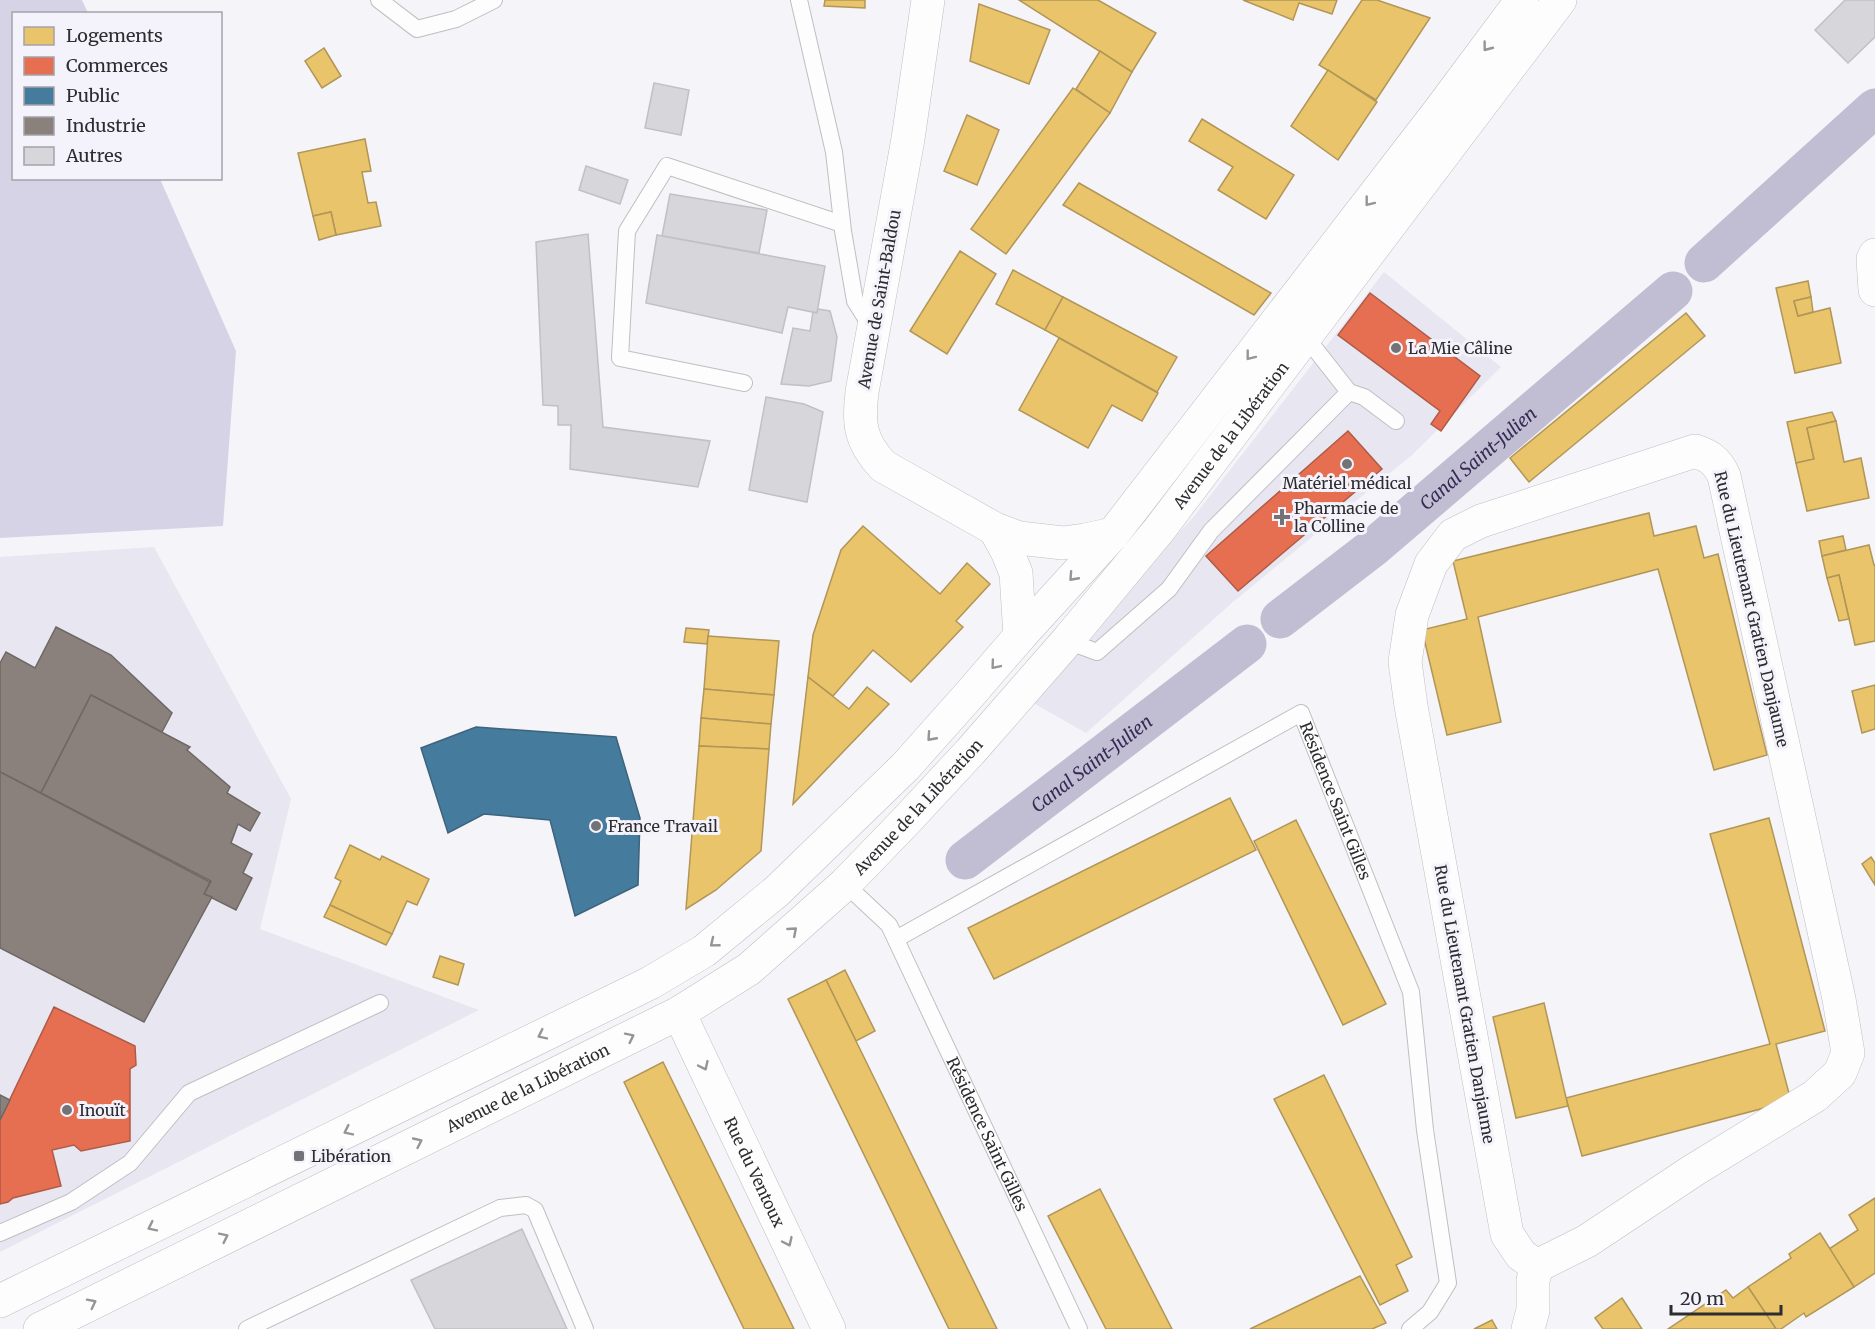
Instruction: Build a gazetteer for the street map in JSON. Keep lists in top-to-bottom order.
{
  "streets": {
    "main road": [
      "Avenue de Saint-Baldou",
      "Avenue de la Libération",
      "Rue du Lieutenant Gratien Danjaume",
      "Rue du Ventoux"
    ],
    "lane": ["Résidence Saint Gilles"]
  },
  "crossings": [
    ["Avenue de Saint-Baldou", "Avenue de la Libération"],
    ["Avenue de la Libération", "Résidence Saint Gilles"],
    ["Avenue de la Libération", "Rue du Ventoux"]
  ],
  "one_way": ["Rue du Ventoux"],
  "water": ["Canal Saint-Julien"],
  "places": {
    "other": [
      "La Mie Câline",
      "Matériel médical",
      "France Travail",
      "Inouït"
    ],
    "health": ["Pharmacie de la Colline"],
    "transit": ["Libération"]
  },
  "legend": [
    "Logements",
    "Commerces",
    "Public",
    "Industrie",
    "Autres"
  ],
  "scale_bar": "20 m"
}
